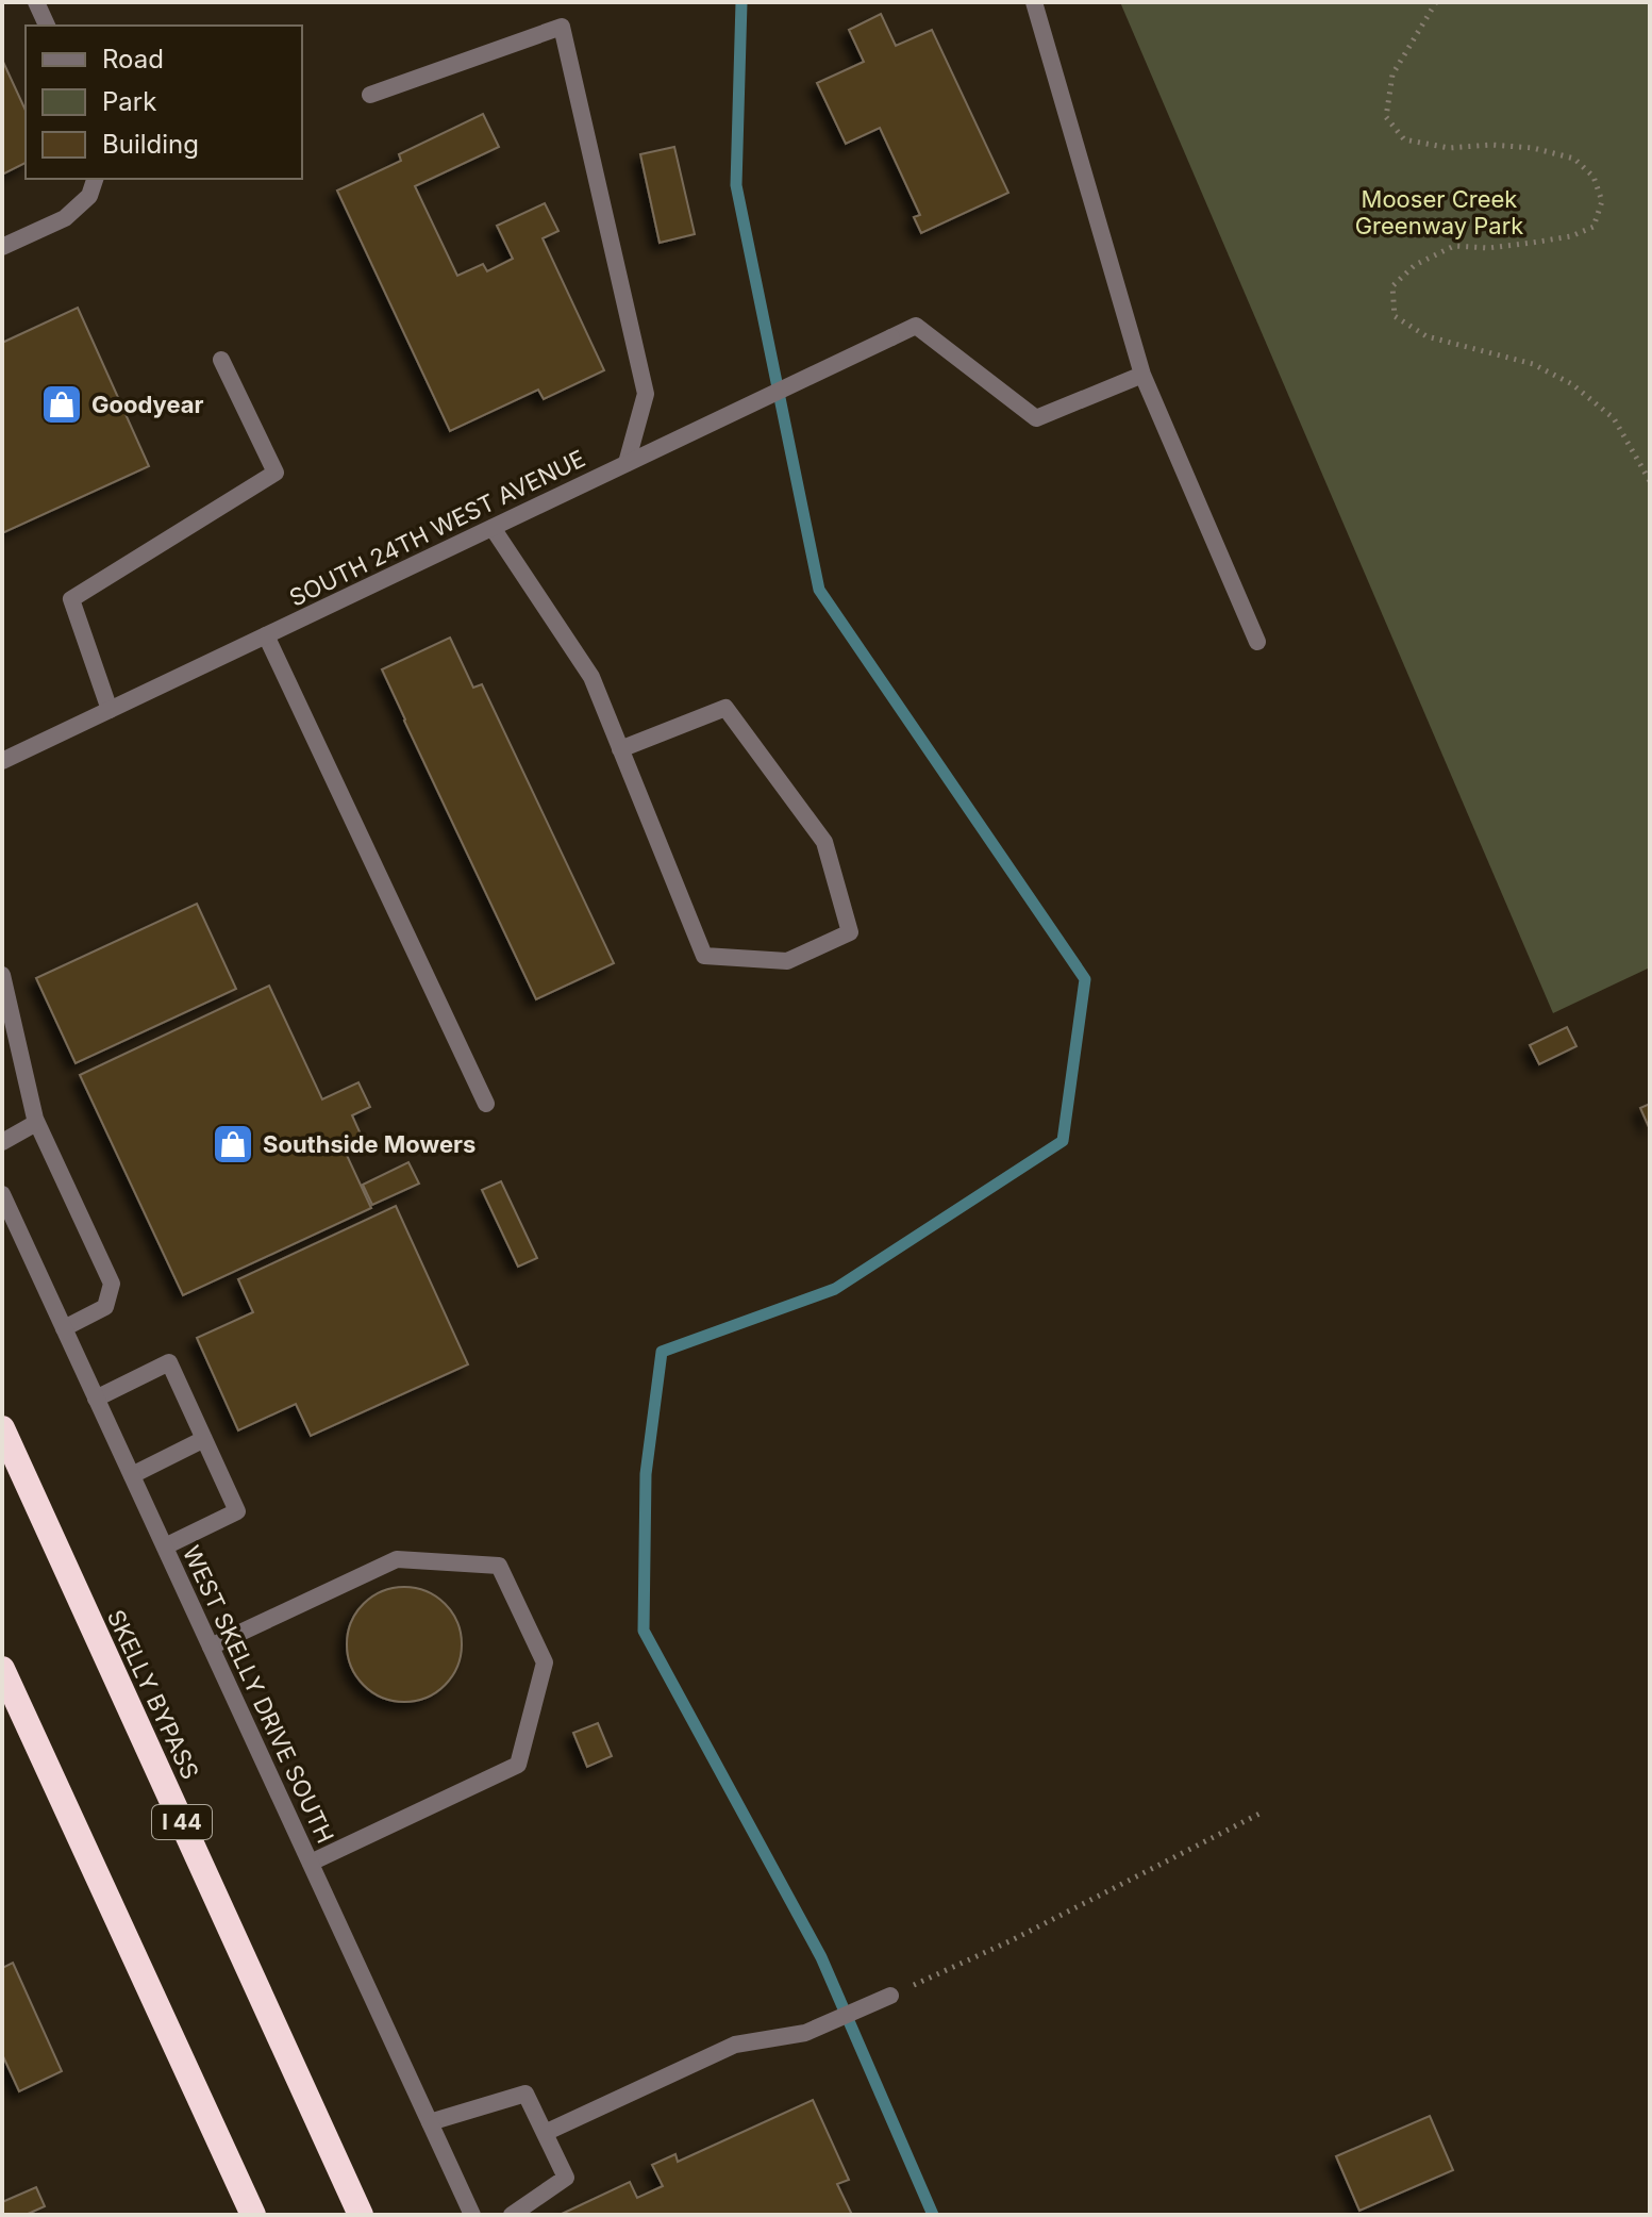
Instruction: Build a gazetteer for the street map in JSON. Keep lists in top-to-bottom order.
{
  "streets": {
    "highway": ["SKELLY BYPASS", "I 44"],
    "street": ["SOUTH 24TH WEST AVENUE", "WEST SKELLY DRIVE SOUTH"]
  },
  "parks": ["Mooser Creek Greenway Park"],
  "places": {
    "shop": ["Goodyear", "Southside Mowers"]
  },
  "legend": ["Road", "Park", "Building"]
}
